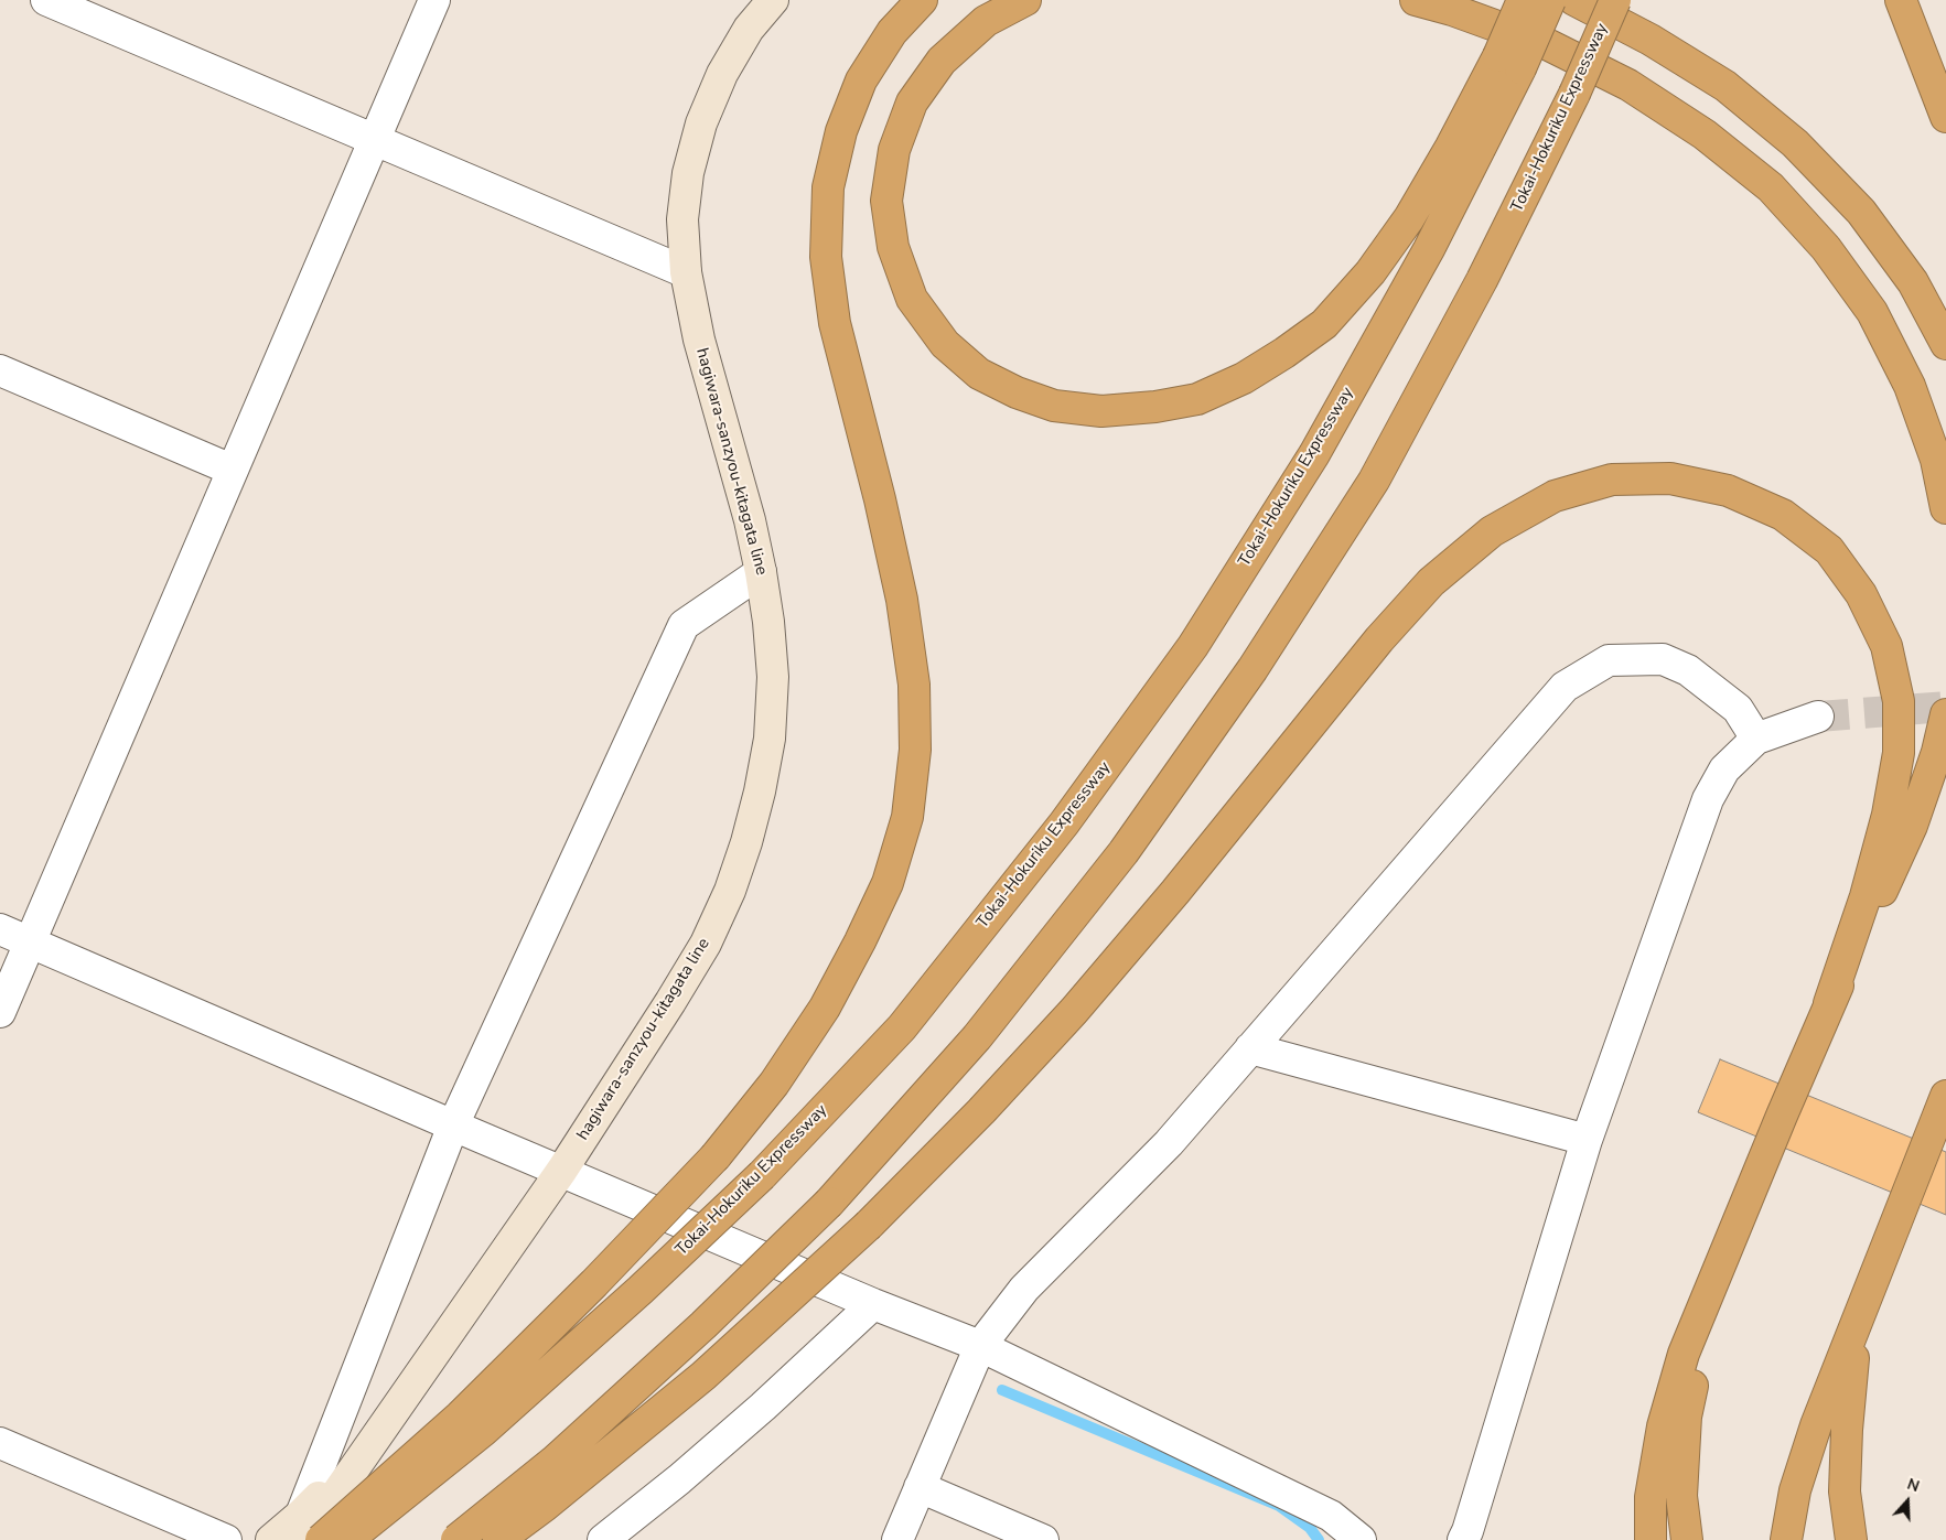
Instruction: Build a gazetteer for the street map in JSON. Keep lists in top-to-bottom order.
{
  "streets": {
    "highway": ["Tokai-Hokuriku Expressway"],
    "main road": ["hagiwara-sanzyou-kitagata line"]
  },
  "north": "top"
}
